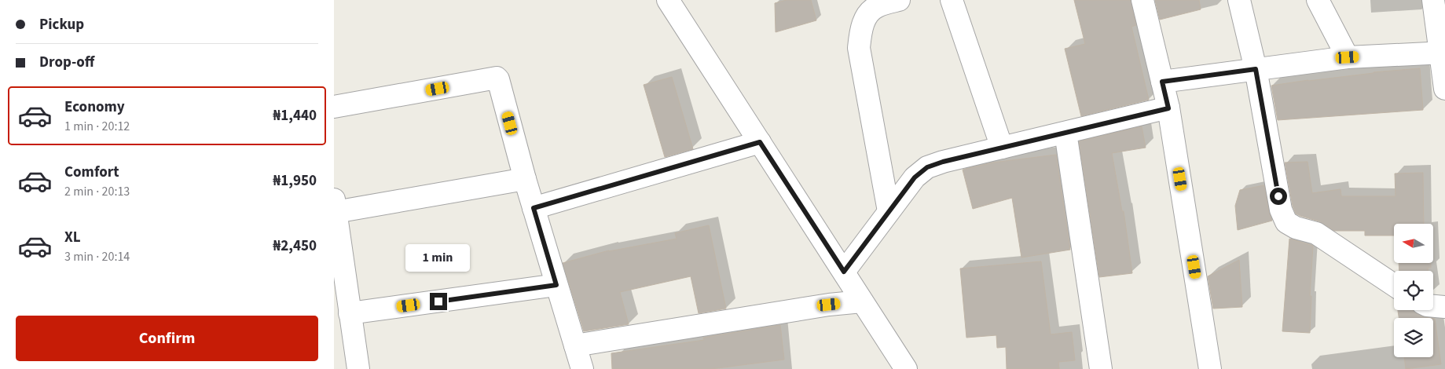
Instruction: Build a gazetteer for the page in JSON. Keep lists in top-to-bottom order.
{
  "north": "left",
  "page": {
    "banner": ["Pickup", "Drop-off"],
    "list": [
      {
        "name": "Economy",
        "note": "1 min · 20:12",
        "value": "₦1,440"
      },
      {
        "name": "Comfort",
        "note": "2 min · 20:13",
        "value": "₦1,950"
      },
      {
        "name": "XL",
        "note": "3 min · 20:14",
        "value": "₦2,450"
      }
    ],
    "bubble": "1 min",
    "buttons": "Confirm"
  }
}
